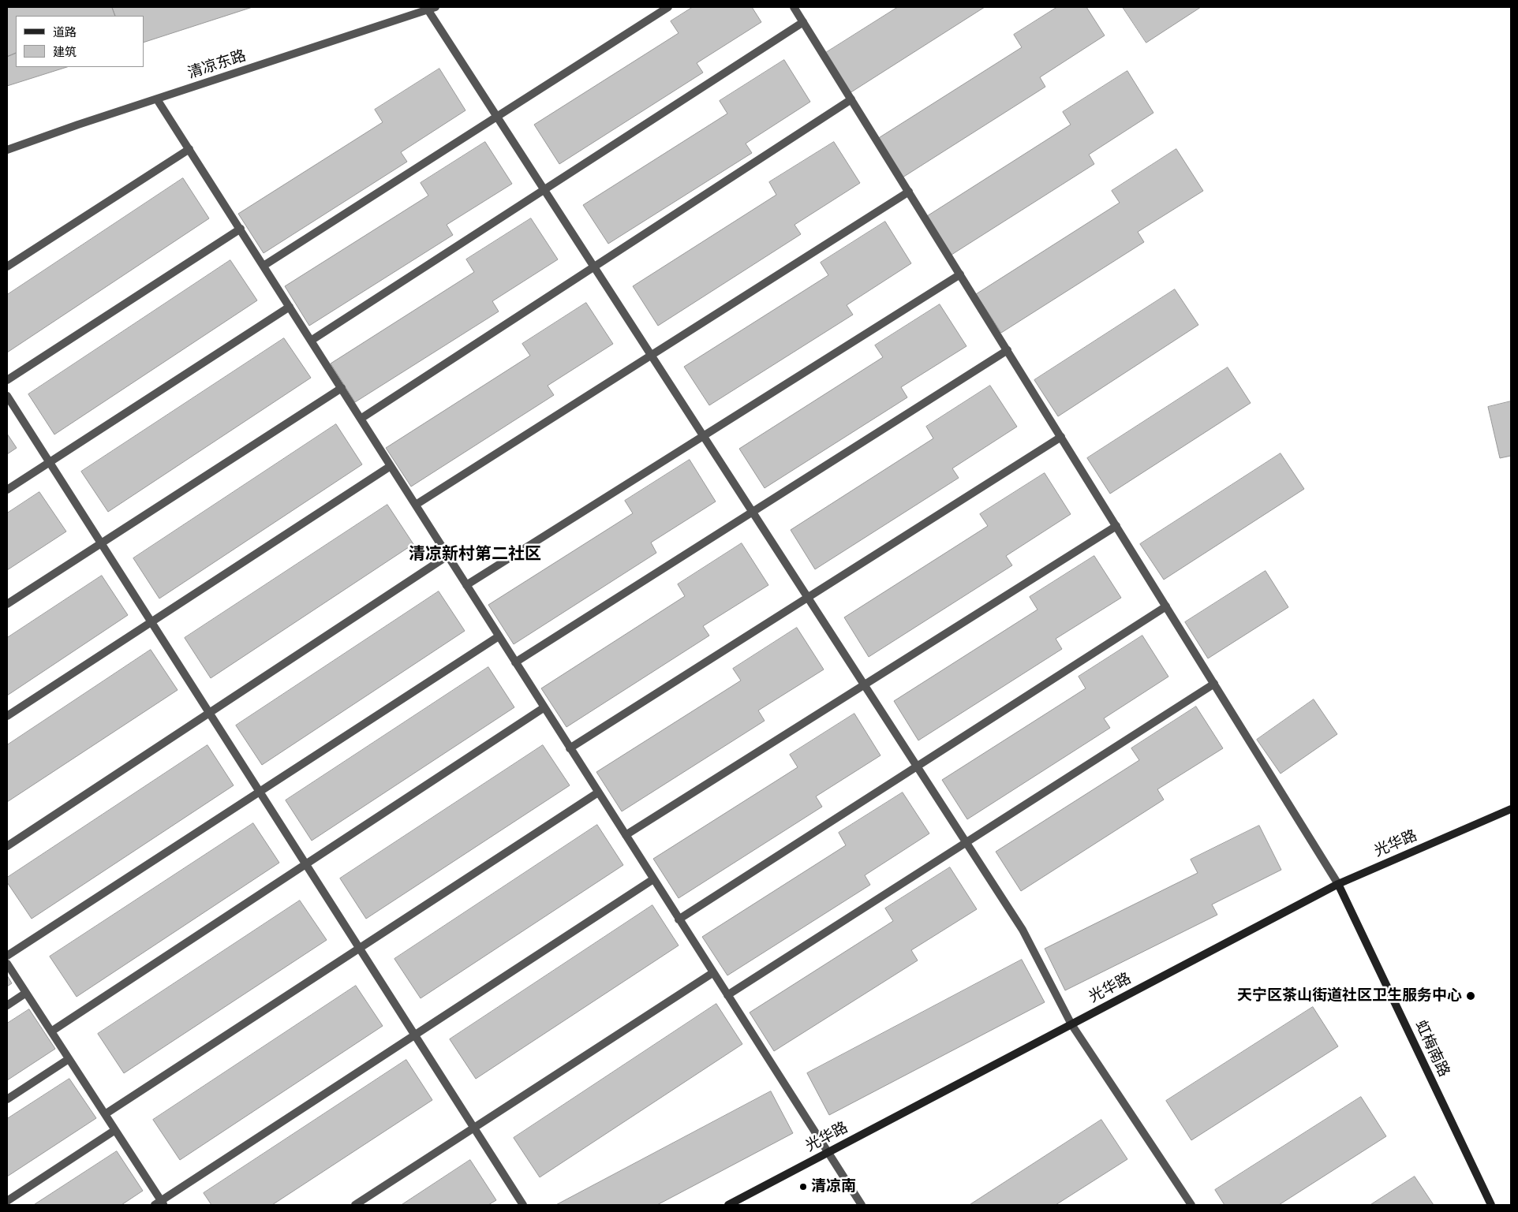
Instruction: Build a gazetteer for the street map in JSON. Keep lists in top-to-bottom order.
{
  "streets": {
    "main road": ["光华路", "虹梅南路"],
    "street": ["清凉东路"]
  },
  "crossings": [
    ["光华路", "虹梅南路"]
  ],
  "districts": ["清凉新村第二社区"],
  "places": ["天宁区茶山街道社区卫生服务中心", "清凉南"],
  "legend": ["道路", "建筑"]
}
